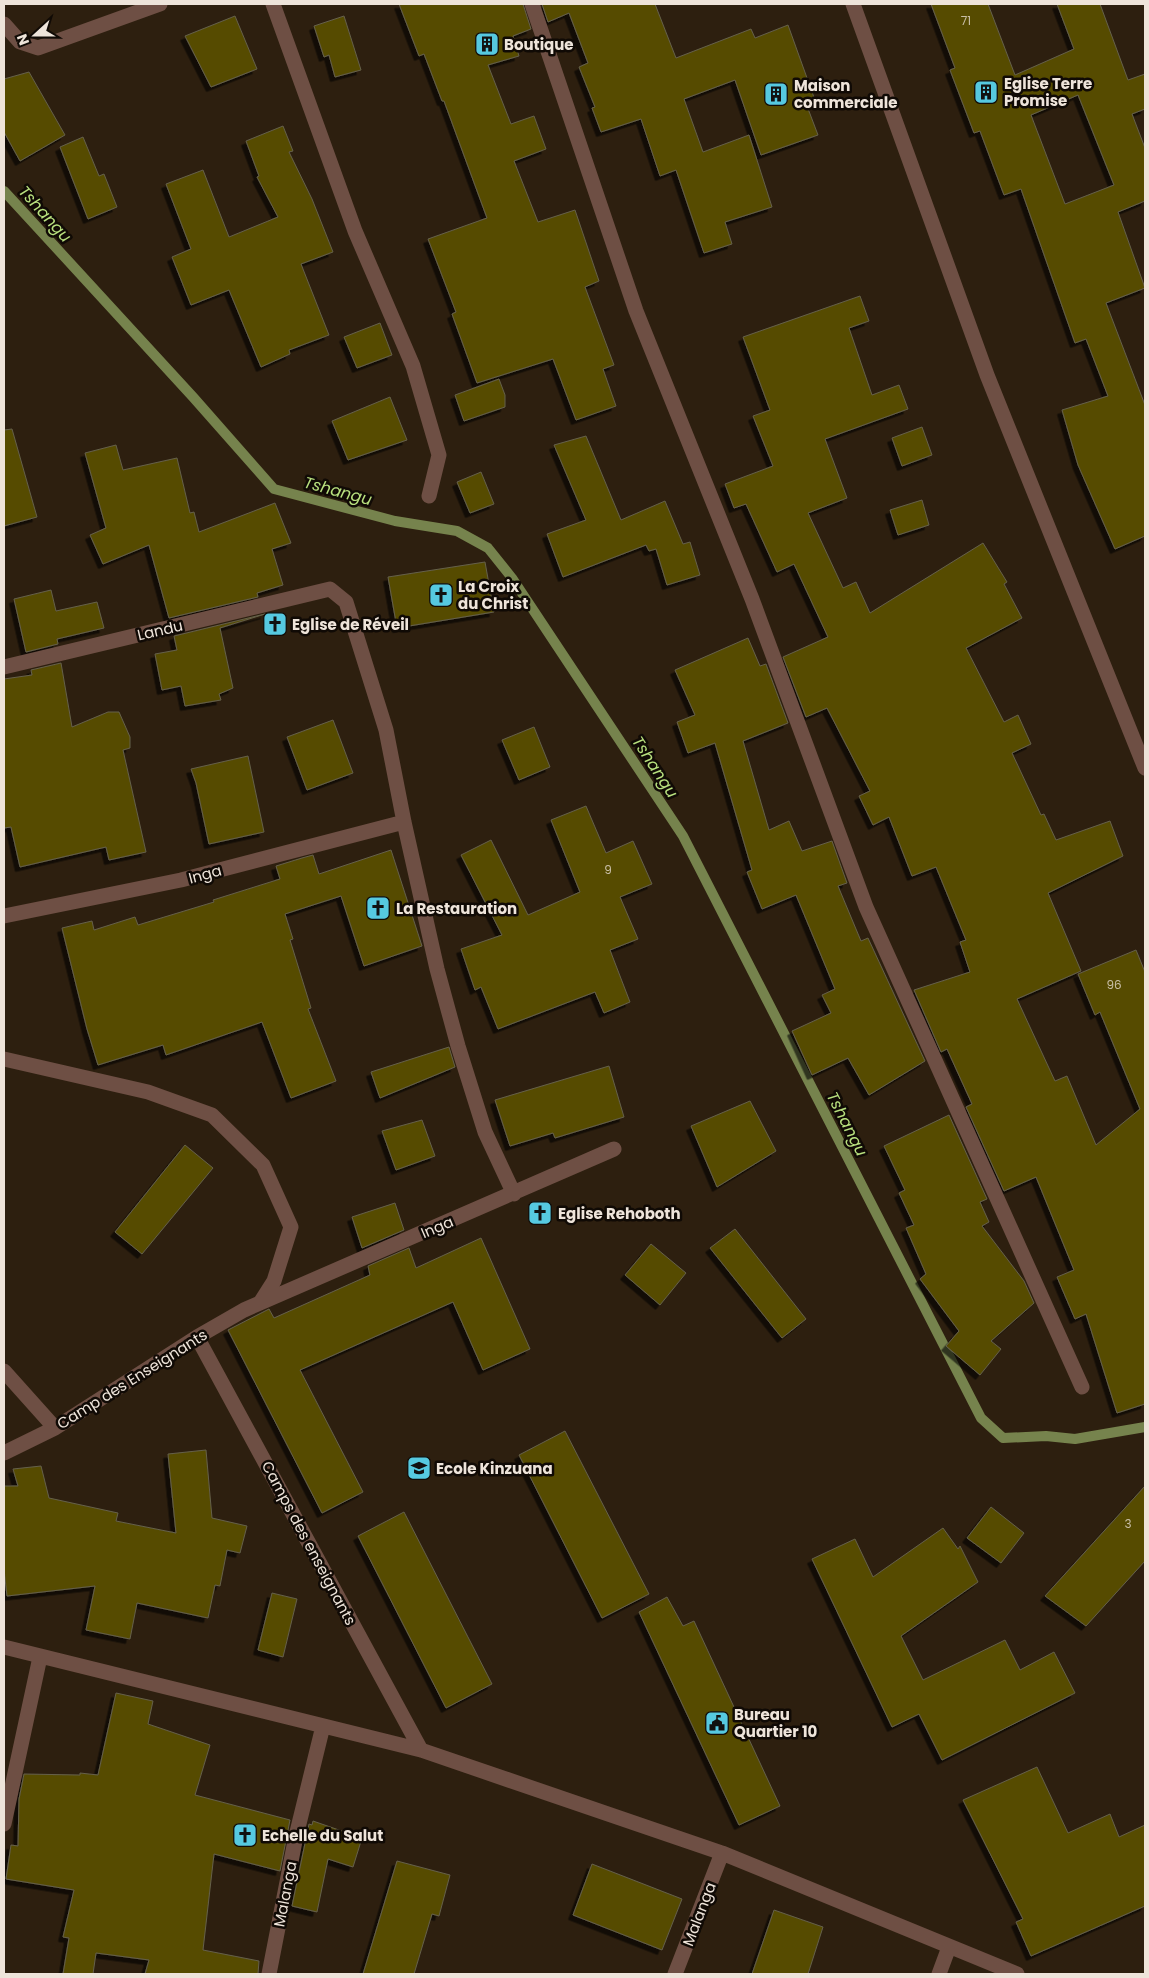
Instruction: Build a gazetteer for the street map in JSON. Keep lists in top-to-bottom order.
{
  "streets": {
    "street": [
      "Landu",
      "Inga",
      "Camp des Enseignants",
      "Camps des enseignants",
      "Malanga"
    ]
  },
  "crossings": [
    ["Landu", "Inga"],
    ["Inga", "Camp des Enseignants"],
    ["Camp des Enseignants", "Camps des enseignants"]
  ],
  "water": ["Tshangu"],
  "places": {
    "building": ["Boutique", "Eglise Terre Promise", "Maison commerciale"],
    "church": [
      "La Croix du Christ",
      "Eglise de Réveil",
      "La Restauration",
      "Eglise Rehoboth",
      "Echelle du Salut"
    ],
    "school or university": ["Ecole Kinzuana"],
    "public building": ["Bureau Quartier 10"]
  },
  "house_numbers": [
    "71",
    "9",
    "96",
    "3"
  ],
  "north": "left"
}
